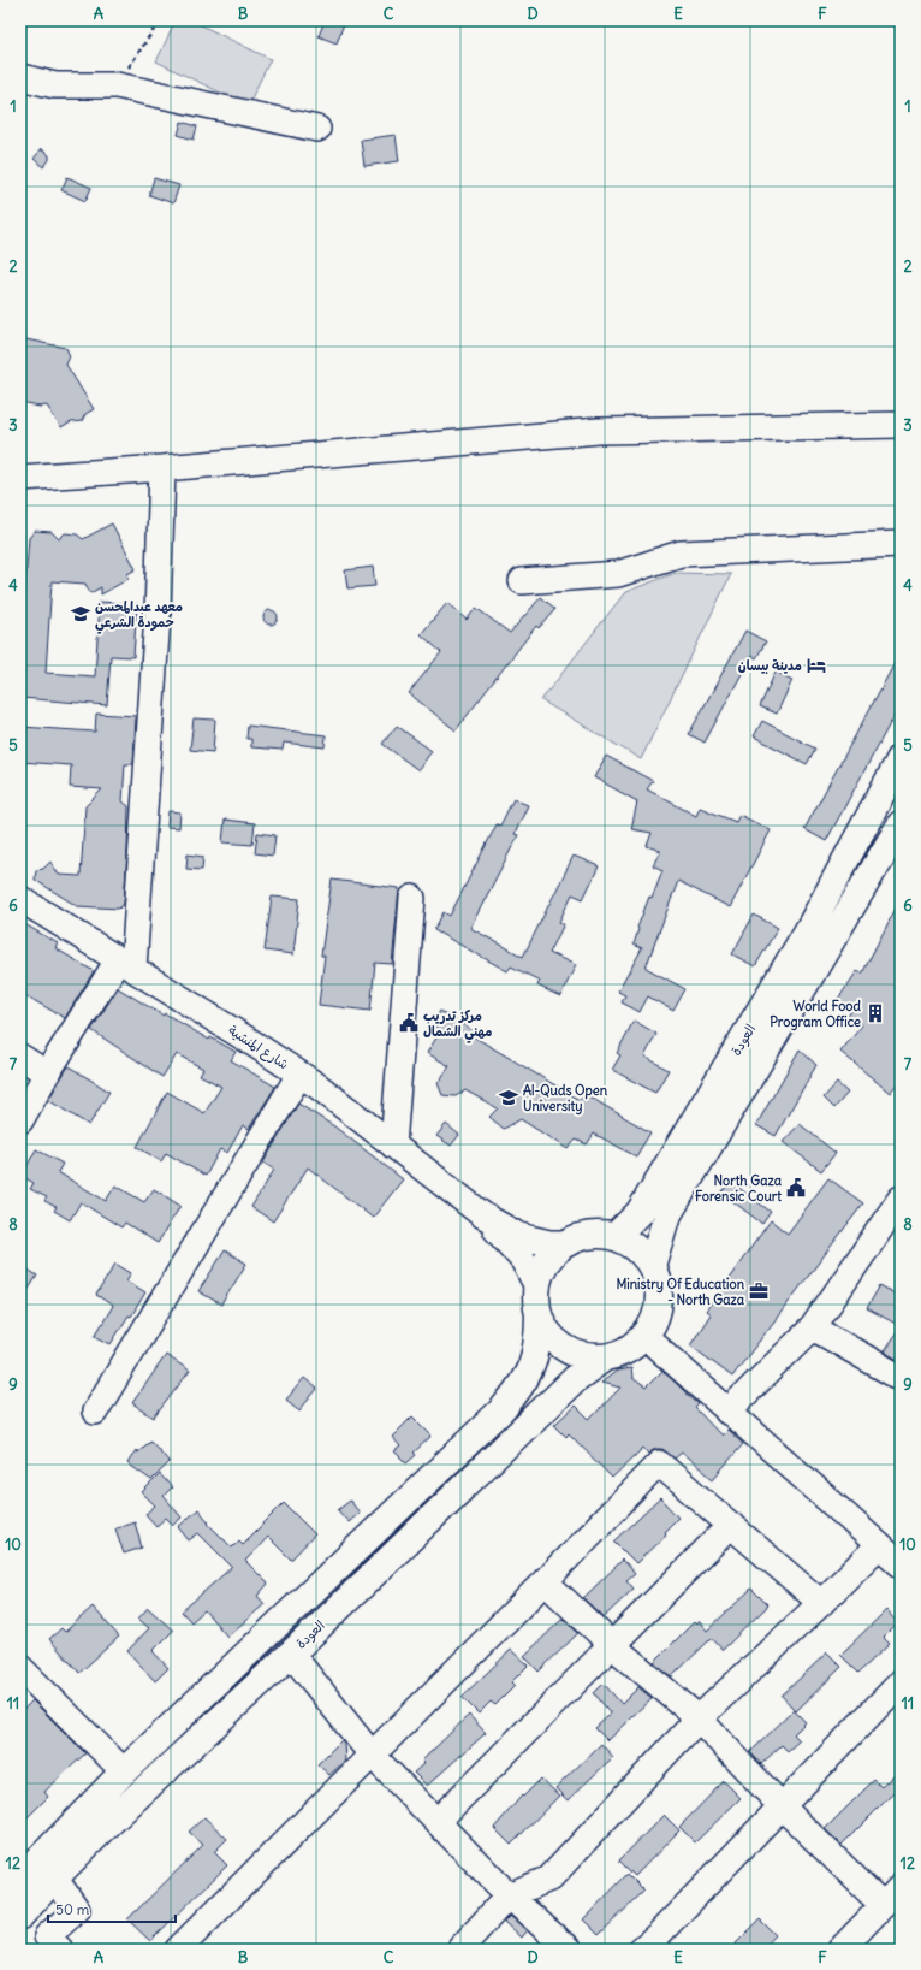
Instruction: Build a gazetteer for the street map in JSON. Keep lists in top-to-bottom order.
{
  "streets": {
    "main road": ["العودة"],
    "street": ["شارع المنشية"]
  },
  "crossings": [
    ["العودة", "شارع المنشية"]
  ],
  "places": {
    "school or university": ["معهد عبدالمحسن حمودة الشرعي", "Al-Quds Open University"],
    "hotel": ["مدينة بيسان"],
    "building": ["World Food Program Office"],
    "public building": ["مركز تدريب مهني الشمال", "North Gaza Forensic Court"],
    "office": ["Ministry Of Education - North Gaza"]
  },
  "scale_bar": "50 m",
  "grid": {
    "columns": [
      "A",
      "B",
      "C",
      "D",
      "E",
      "F"
    ],
    "rows": [
      "1",
      "2",
      "3",
      "4",
      "5",
      "6",
      "7",
      "8",
      "9",
      "10",
      "11",
      "12"
    ]
  }
}
